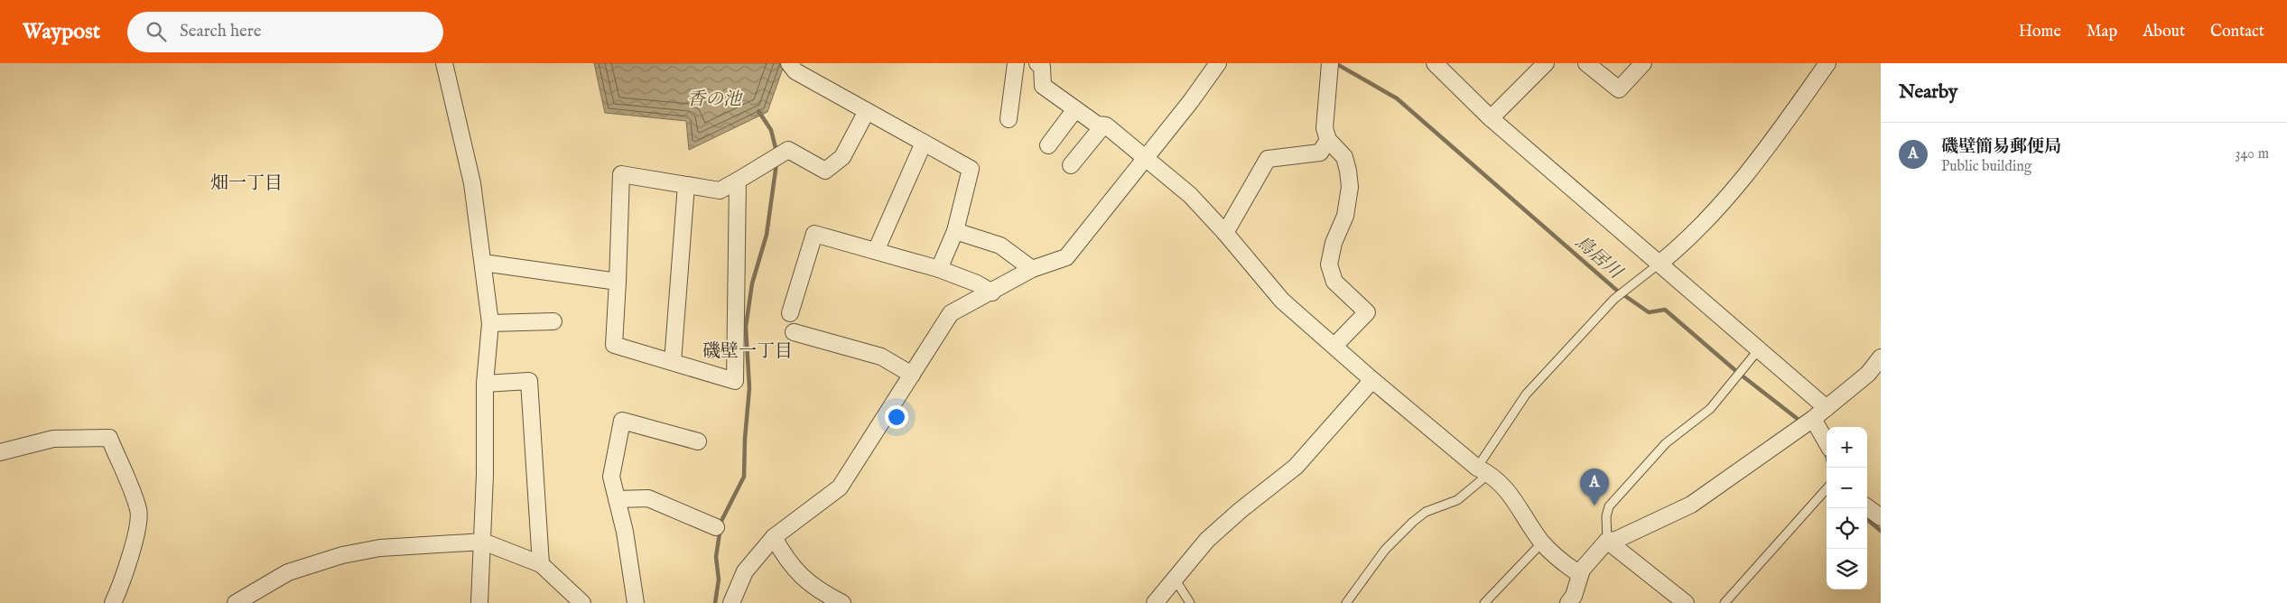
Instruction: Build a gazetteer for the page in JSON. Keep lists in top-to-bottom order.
{
  "districts": ["畑一丁目", "磯壁一丁目"],
  "water": ["香の池", "鳥居川"],
  "page": {
    "header": "Waypost",
    "search": "Search here",
    "nav": [
      "Home",
      "Map",
      "About",
      "Contact"
    ],
    "heading": "Nearby",
    "list": [
      {
        "mark": "A",
        "name": "磯壁簡易郵便局",
        "note": "Public building",
        "value": "340 m"
      }
    ],
    "map_buttons": ["+", "−"],
    "pins": "A"
  }
}
